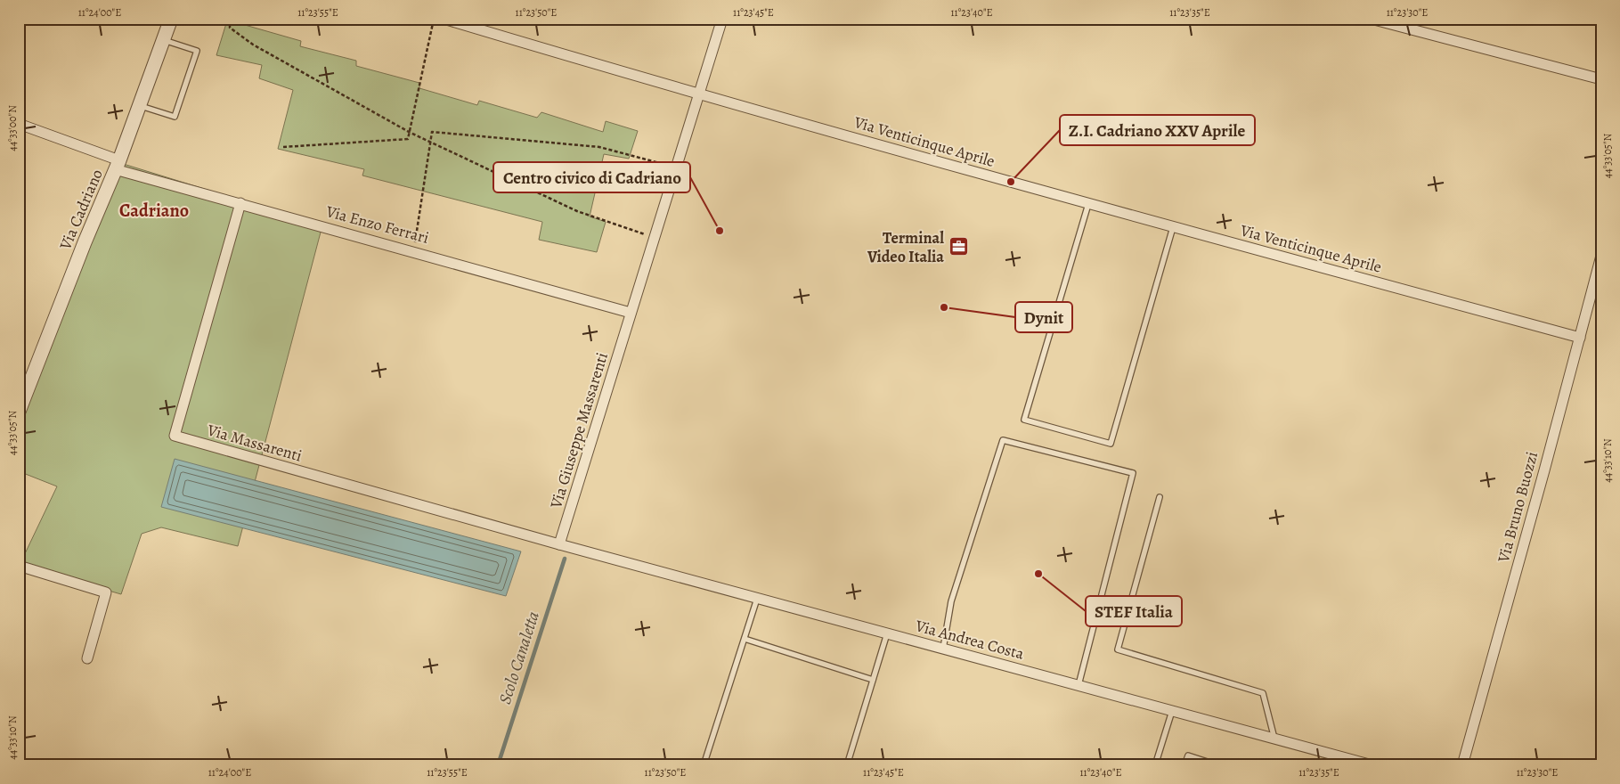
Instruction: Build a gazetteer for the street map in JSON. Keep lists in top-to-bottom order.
{
  "streets": {
    "street": [
      "Via Venticinque Aprile",
      "Via Cadriano",
      "Via Enzo Ferrari",
      "Via Giuseppe Massarenti",
      "Via Massarenti",
      "Via Bruno Buozzi",
      "Via Andrea Costa"
    ]
  },
  "crossings": [
    ["Via Venticinque Aprile", "Via Giuseppe Massarenti"],
    ["Via Venticinque Aprile", "Via Bruno Buozzi"],
    ["Via Cadriano", "Via Enzo Ferrari"],
    ["Via Enzo Ferrari", "Via Giuseppe Massarenti"],
    ["Via Enzo Ferrari", "Via Massarenti"],
    ["Via Giuseppe Massarenti", "Via Massarenti"],
    ["Via Giuseppe Massarenti", "Via Andrea Costa"],
    ["Via Massarenti", "Via Andrea Costa"]
  ],
  "districts": ["Cadriano"],
  "water": ["Scolo Canaletta"],
  "places": {
    "other": [
      "Z.I. Cadriano XXV Aprile",
      "Centro civico di Cadriano",
      "Dynit",
      "STEF Italia"
    ],
    "office": ["Terminal Video Italia"]
  },
  "coordinates": [
    "11°24'00\"E",
    "11°23'55\"E",
    "11°23'50\"E",
    "11°23'45\"E",
    "11°23'40\"E",
    "11°23'35\"E",
    "11°23'30\"E",
    "44°33'00\"N",
    "44°33'05\"N",
    "44°33'10\"N"
  ]
}
